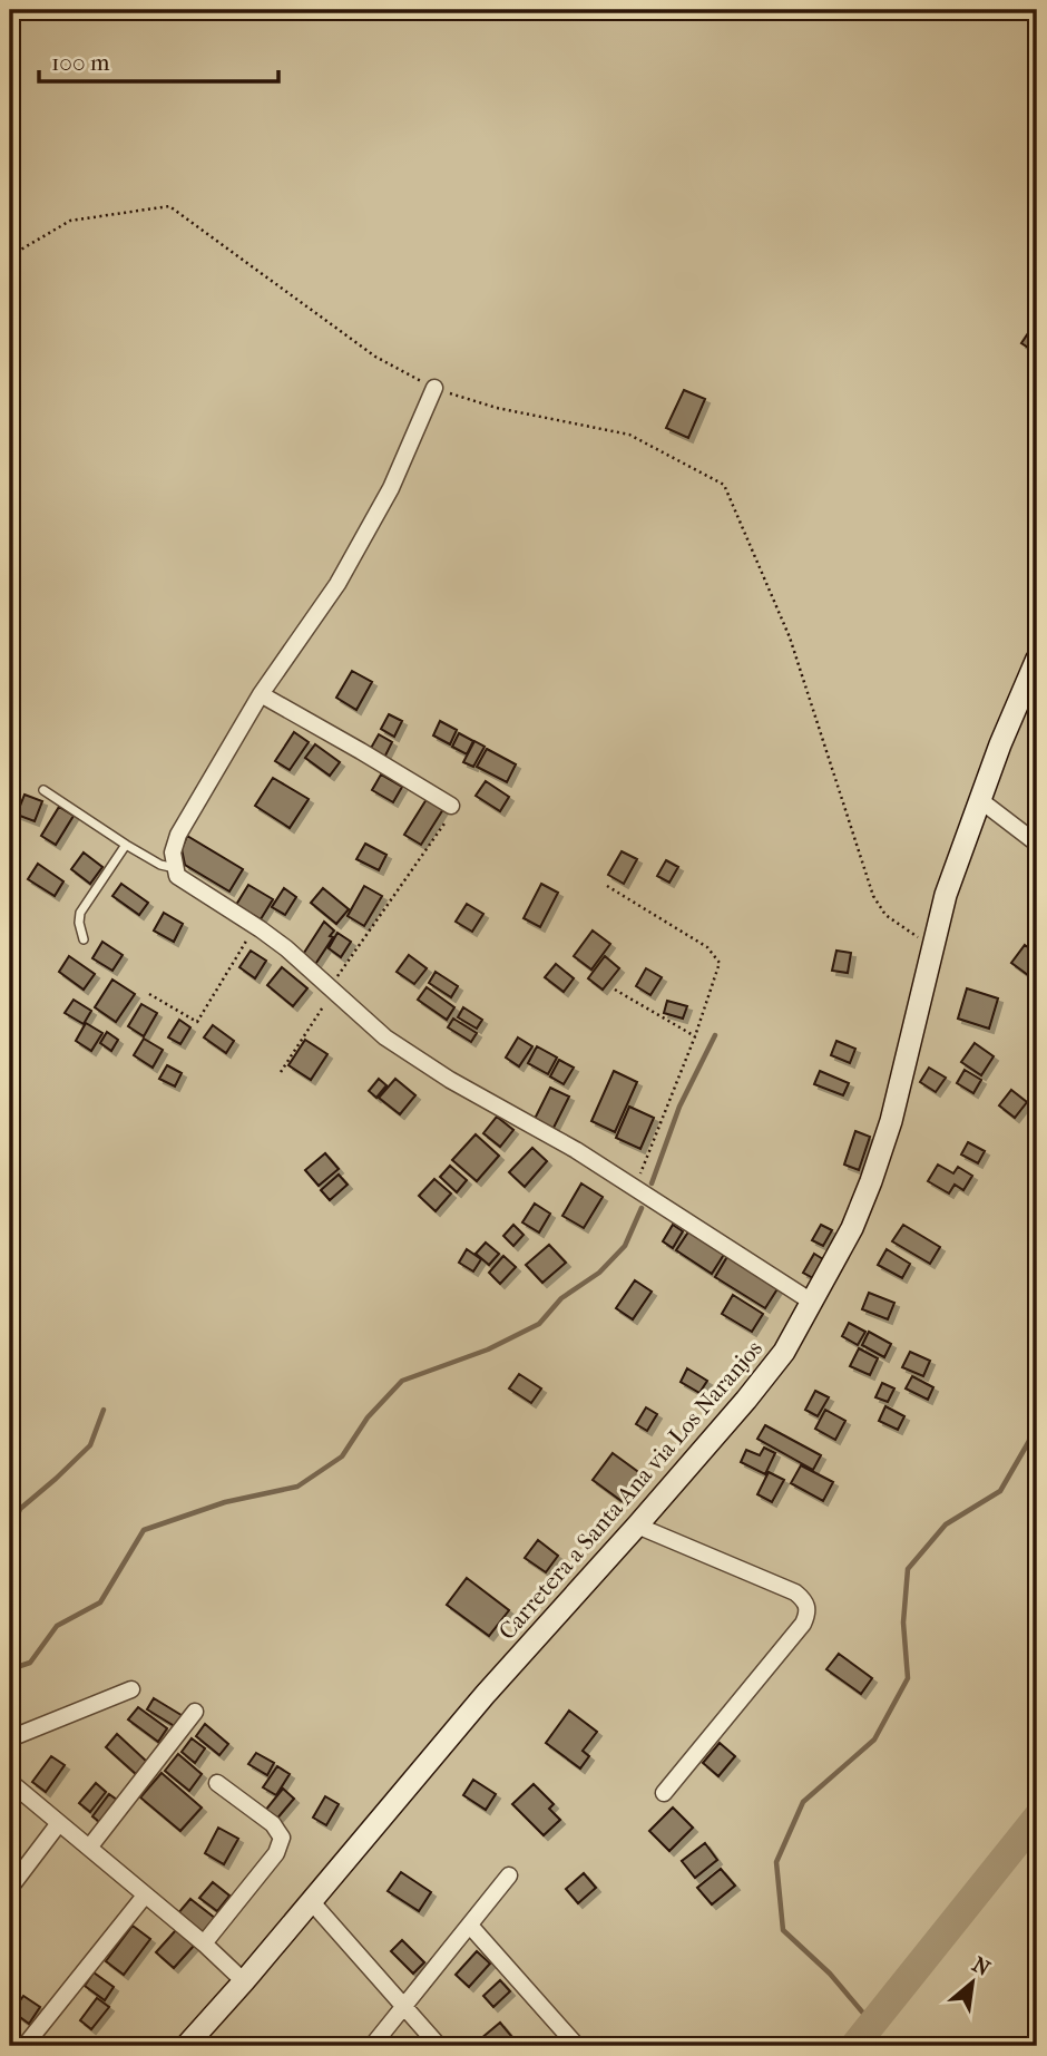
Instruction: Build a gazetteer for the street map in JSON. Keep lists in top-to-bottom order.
{
  "streets": {
    "main road": ["Carretera a Santa Ana via Los Naranjos"]
  },
  "scale_bar": "100 m",
  "north": "top right"
}
